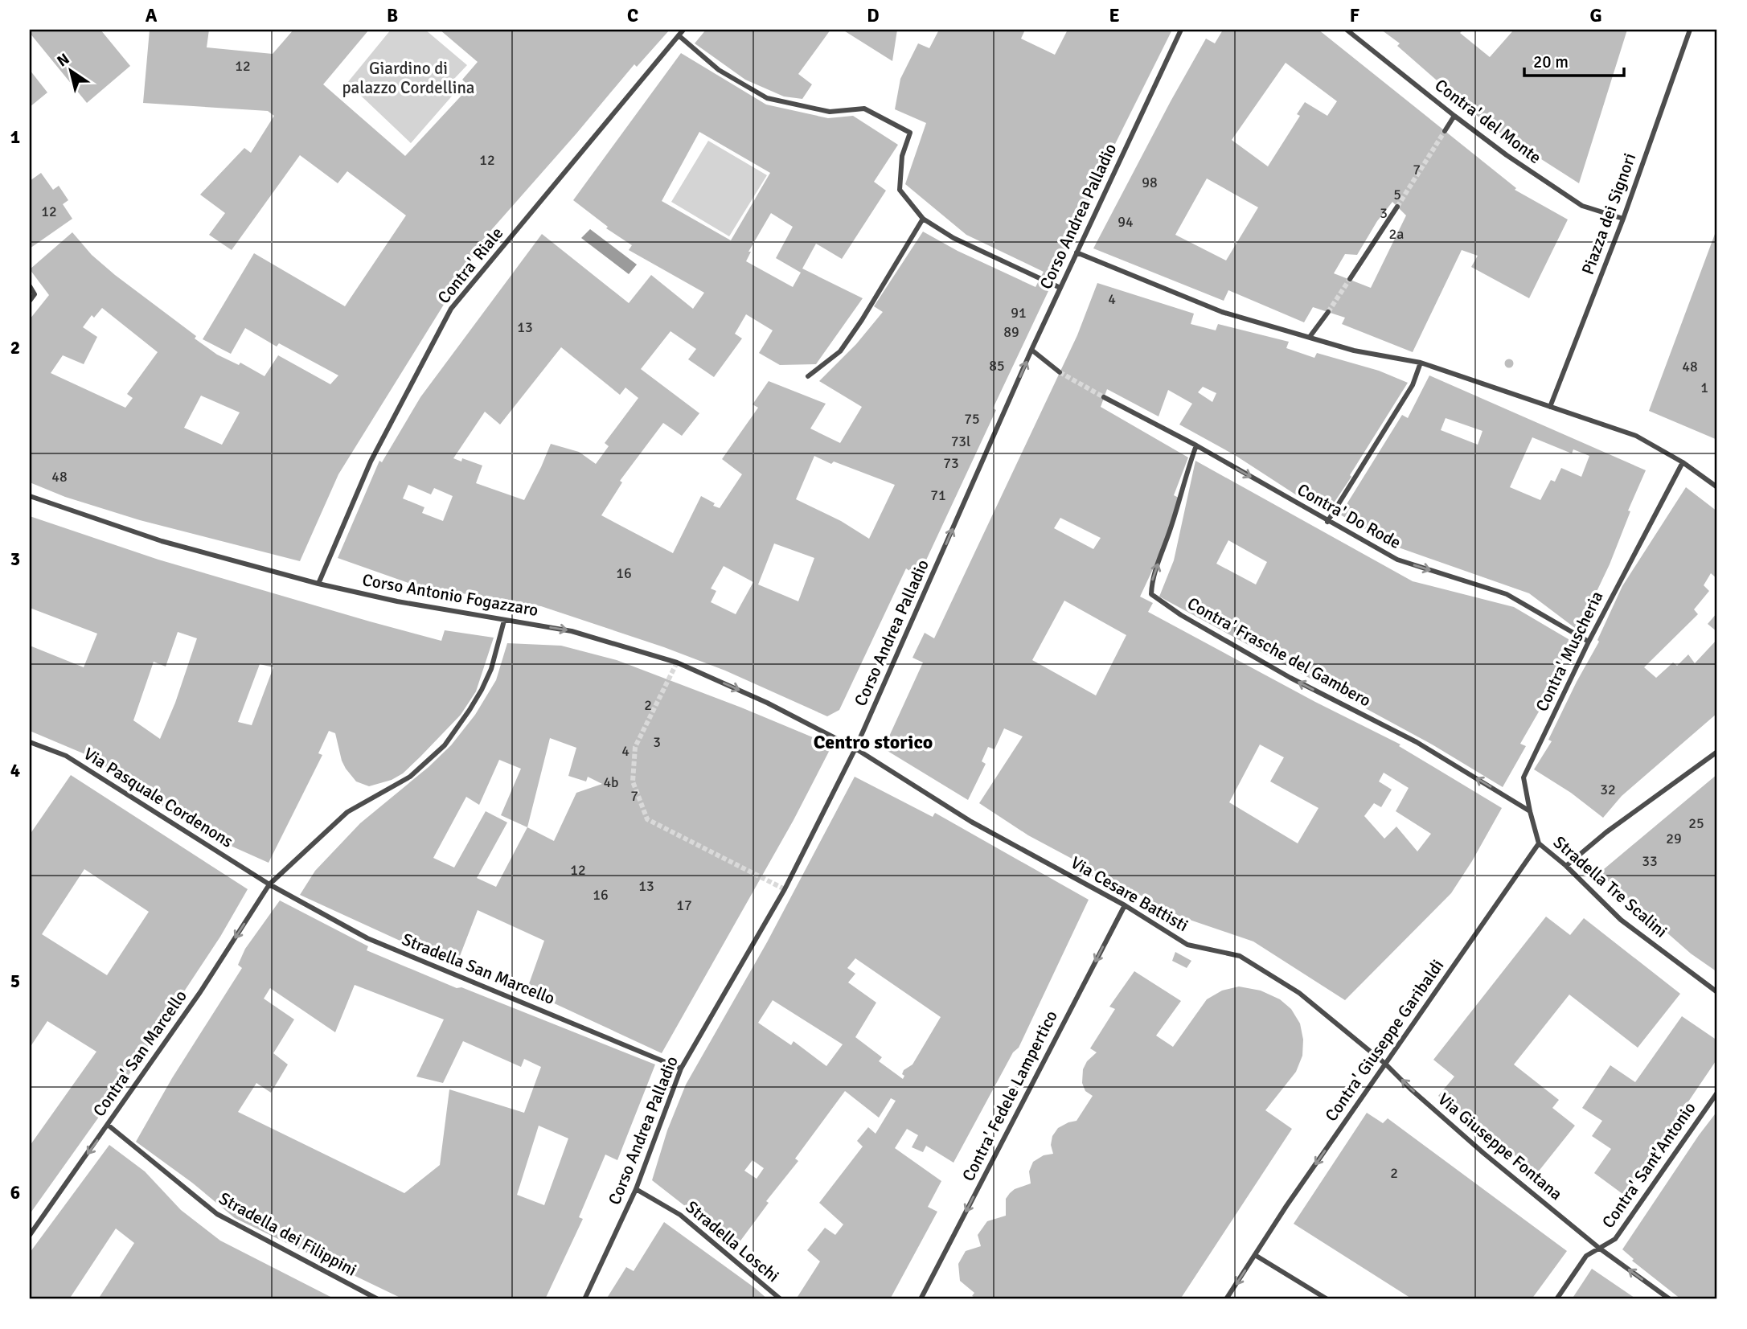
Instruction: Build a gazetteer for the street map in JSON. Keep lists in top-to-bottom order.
{
  "streets": {
    "street": [
      "Contra' del Monte",
      "Piazza dei Signori",
      "Corso Andrea Palladio",
      "Contra' Riale",
      "Contra' Do Rode",
      "Corso Antonio Fogazzaro",
      "Contra' Muscheria",
      "Contra' Frasche del Gambero",
      "Via Pasquale Cordenons",
      "Stradella Tre Scalini",
      "Via Cesare Battisti",
      "Stradella San Marcello",
      "Contra' Giuseppe Garibaldi",
      "Contra' San Marcello",
      "Contra' Fedele Lampertico",
      "Via Giuseppe Fontana",
      "Contra' Sant'Antonio",
      "Stradella dei Filippini",
      "Stradella Loschi"
    ]
  },
  "crossings": [
    ["Contra' del Monte", "Piazza dei Signori"],
    ["Corso Andrea Palladio", "Corso Antonio Fogazzaro"],
    ["Corso Andrea Palladio", "Via Cesare Battisti"],
    ["Corso Andrea Palladio", "Stradella San Marcello"],
    ["Corso Andrea Palladio", "Stradella Loschi"],
    ["Contra' Riale", "Corso Antonio Fogazzaro"],
    ["Contra' Do Rode", "Contra' Muscheria"],
    ["Contra' Do Rode", "Contra' Frasche del Gambero"],
    ["Corso Antonio Fogazzaro", "Via Cesare Battisti"],
    ["Corso Antonio Fogazzaro", "Contra' San Marcello"],
    ["Contra' Muscheria", "Contra' Frasche del Gambero"],
    ["Contra' Muscheria", "Stradella Tre Scalini"],
    ["Contra' Muscheria", "Contra' Giuseppe Garibaldi"],
    ["Via Pasquale Cordenons", "Stradella San Marcello"],
    ["Via Pasquale Cordenons", "Contra' San Marcello"],
    ["Stradella Tre Scalini", "Contra' Giuseppe Garibaldi"],
    ["Via Cesare Battisti", "Contra' Giuseppe Garibaldi"],
    ["Via Cesare Battisti", "Contra' Fedele Lampertico"],
    ["Via Cesare Battisti", "Via Giuseppe Fontana"],
    ["Stradella San Marcello", "Contra' San Marcello"],
    ["Contra' Giuseppe Garibaldi", "Via Giuseppe Fontana"],
    ["Contra' San Marcello", "Stradella dei Filippini"],
    ["Via Giuseppe Fontana", "Contra' Sant'Antonio"]
  ],
  "one_way": [
    "Contra' Do Rode",
    "Corso Antonio Fogazzaro",
    "Contra' Frasche del Gambero",
    "Contra' Giuseppe Garibaldi",
    "Contra' San Marcello",
    "Contra' Fedele Lampertico",
    "Via Giuseppe Fontana"
  ],
  "districts": ["Centro storico"],
  "parks": ["Giardino di palazzo Cordellina"],
  "house_numbers": [
    "12",
    "12",
    "7",
    "98",
    "5",
    "12",
    "3",
    "94",
    "2a",
    "4",
    "91",
    "13",
    "89",
    "85",
    "48",
    "1",
    "75",
    "73l",
    "73",
    "48",
    "71",
    "16",
    "2",
    "3",
    "4",
    "4b",
    "32",
    "7",
    "25",
    "29",
    "33",
    "12",
    "13",
    "16",
    "17",
    "2"
  ],
  "scale_bar": "20 m",
  "north": "top left",
  "grid": {
    "columns": [
      "A",
      "B",
      "C",
      "D",
      "E",
      "F",
      "G"
    ],
    "rows": [
      "1",
      "2",
      "3",
      "4",
      "5",
      "6"
    ]
  }
}
